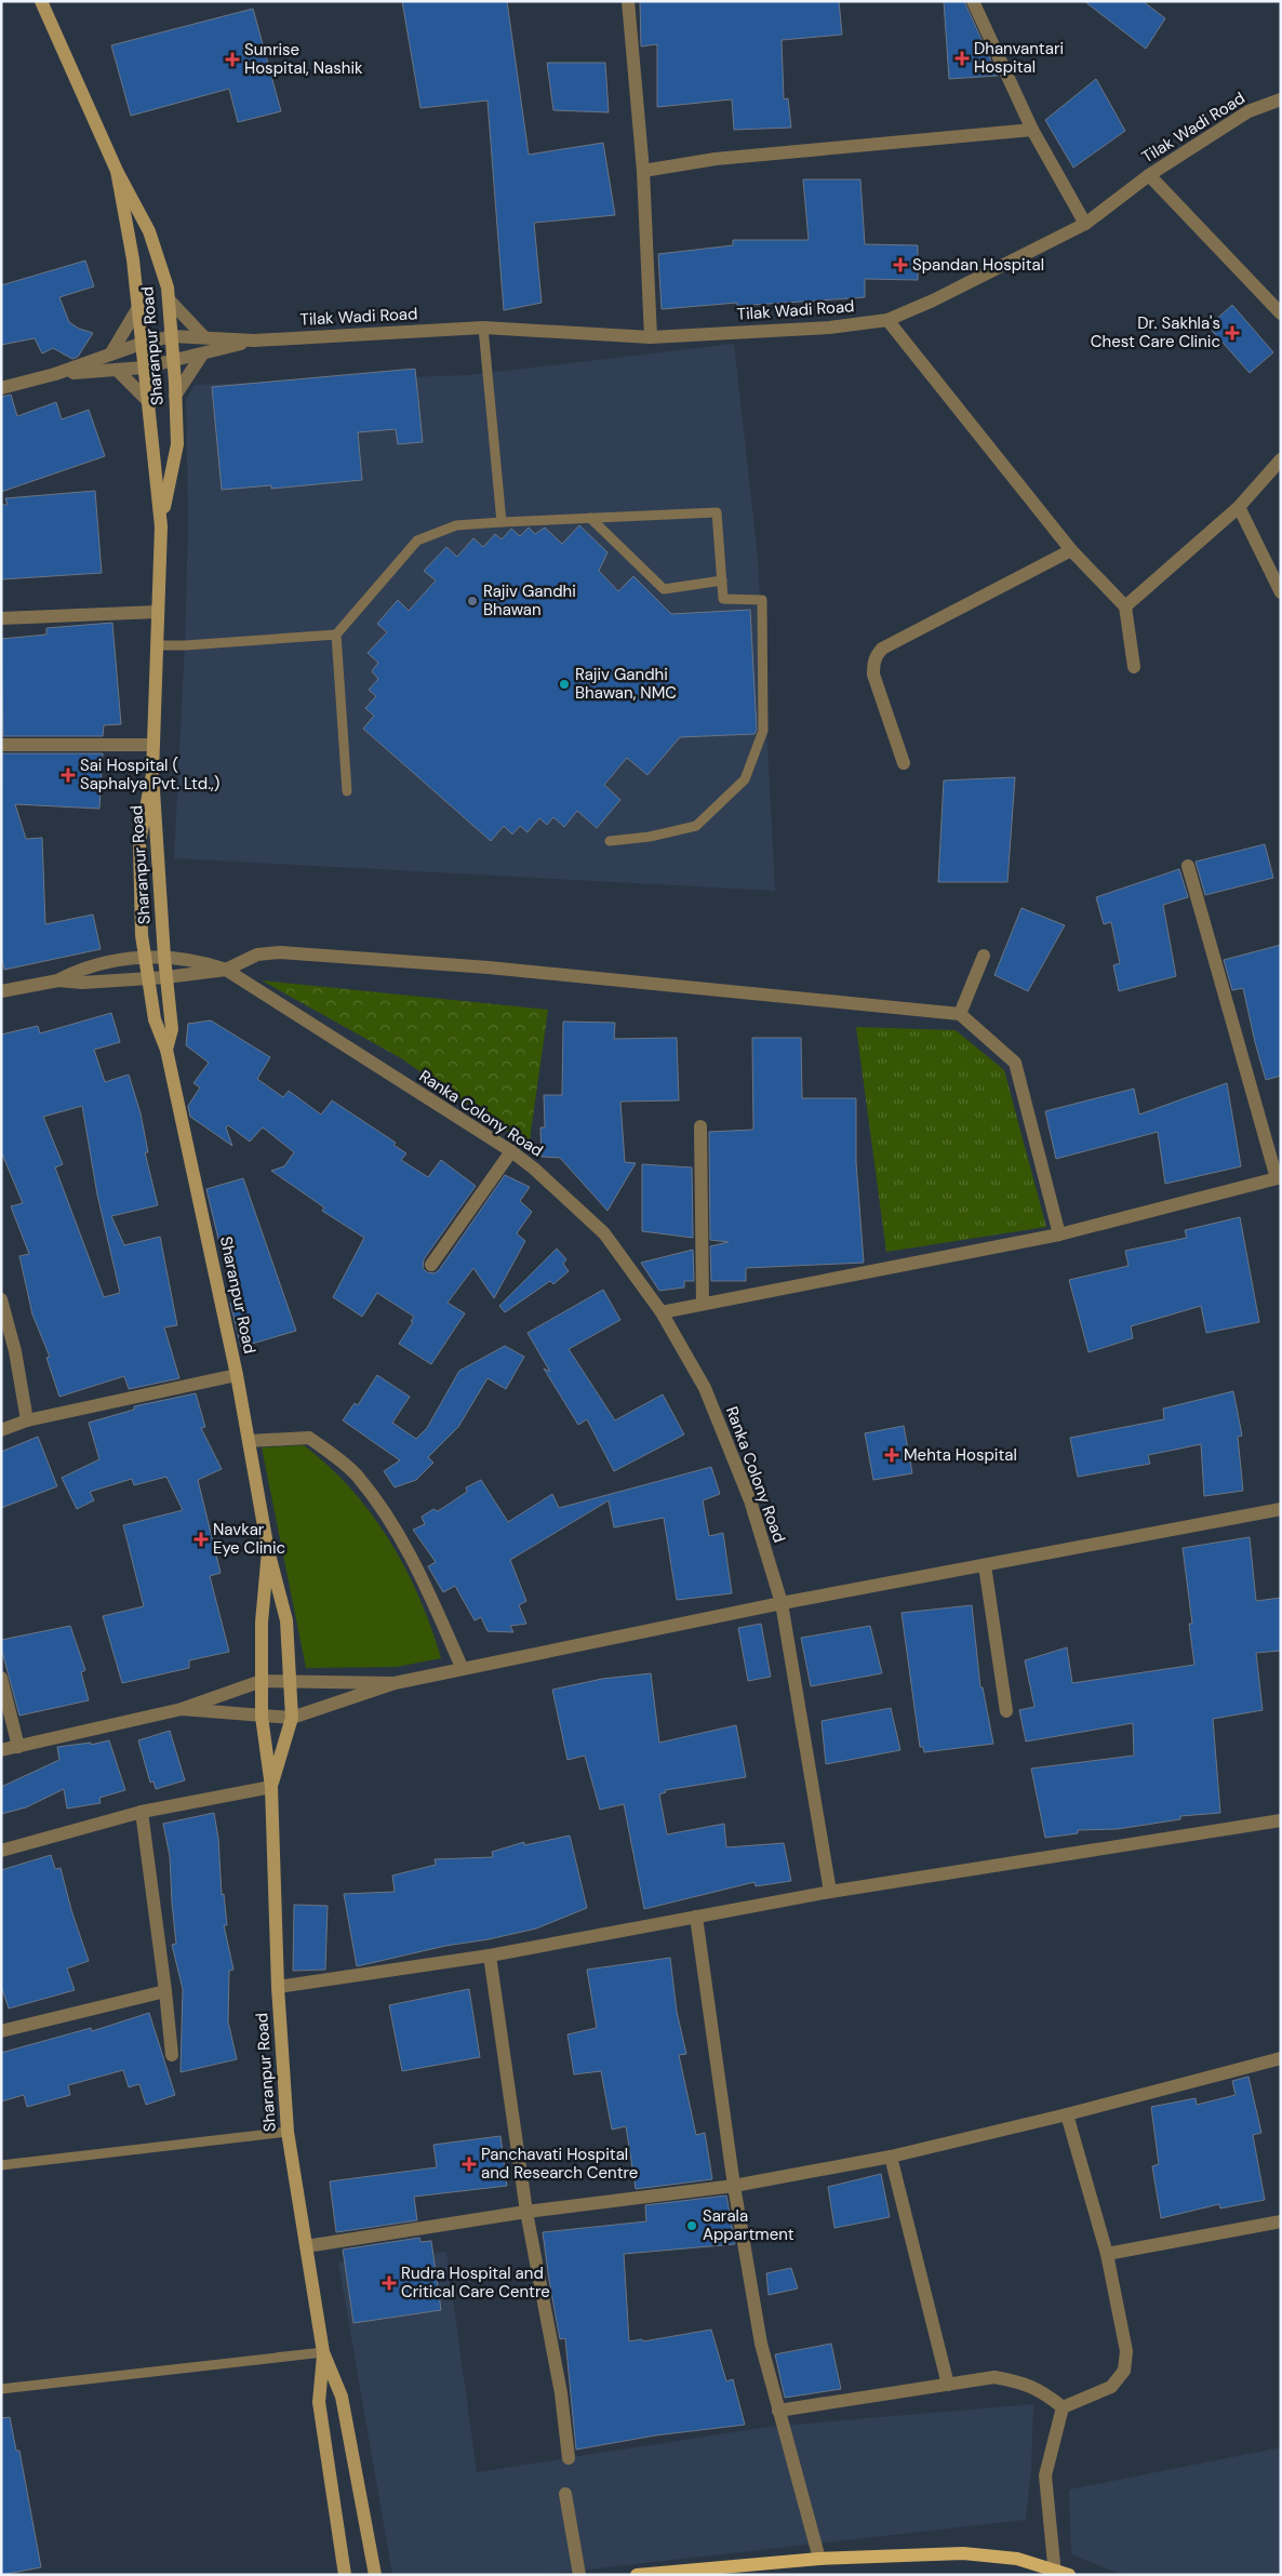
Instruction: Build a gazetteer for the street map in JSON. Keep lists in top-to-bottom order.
{
  "streets": {
    "main road": ["Sharanpur Road"],
    "street": ["Tilak Wadi Road", "Ranka Colony Road"]
  },
  "crossings": [
    ["Sharanpur Road", "Ranka Colony Road"]
  ],
  "places": {
    "health": [
      "Dhanvantari Hospital",
      "Sunrise Hospital, Nashik",
      "Spandan Hospital",
      "Dr. Sakhla's Chest Care Clinic",
      "Sai Hospital ( Saphalya Pvt. Ltd.,)",
      "Mehta Hospital",
      "Navkar Eye Clinic",
      "Panchavati Hospital and Research Centre",
      "Rudra Hospital and Critical Care Centre"
    ],
    "other": ["Rajiv Gandhi Bhawan", "Rajiv Gandhi Bhawan, NMC", "Sarala Appartment"]
  }
}
